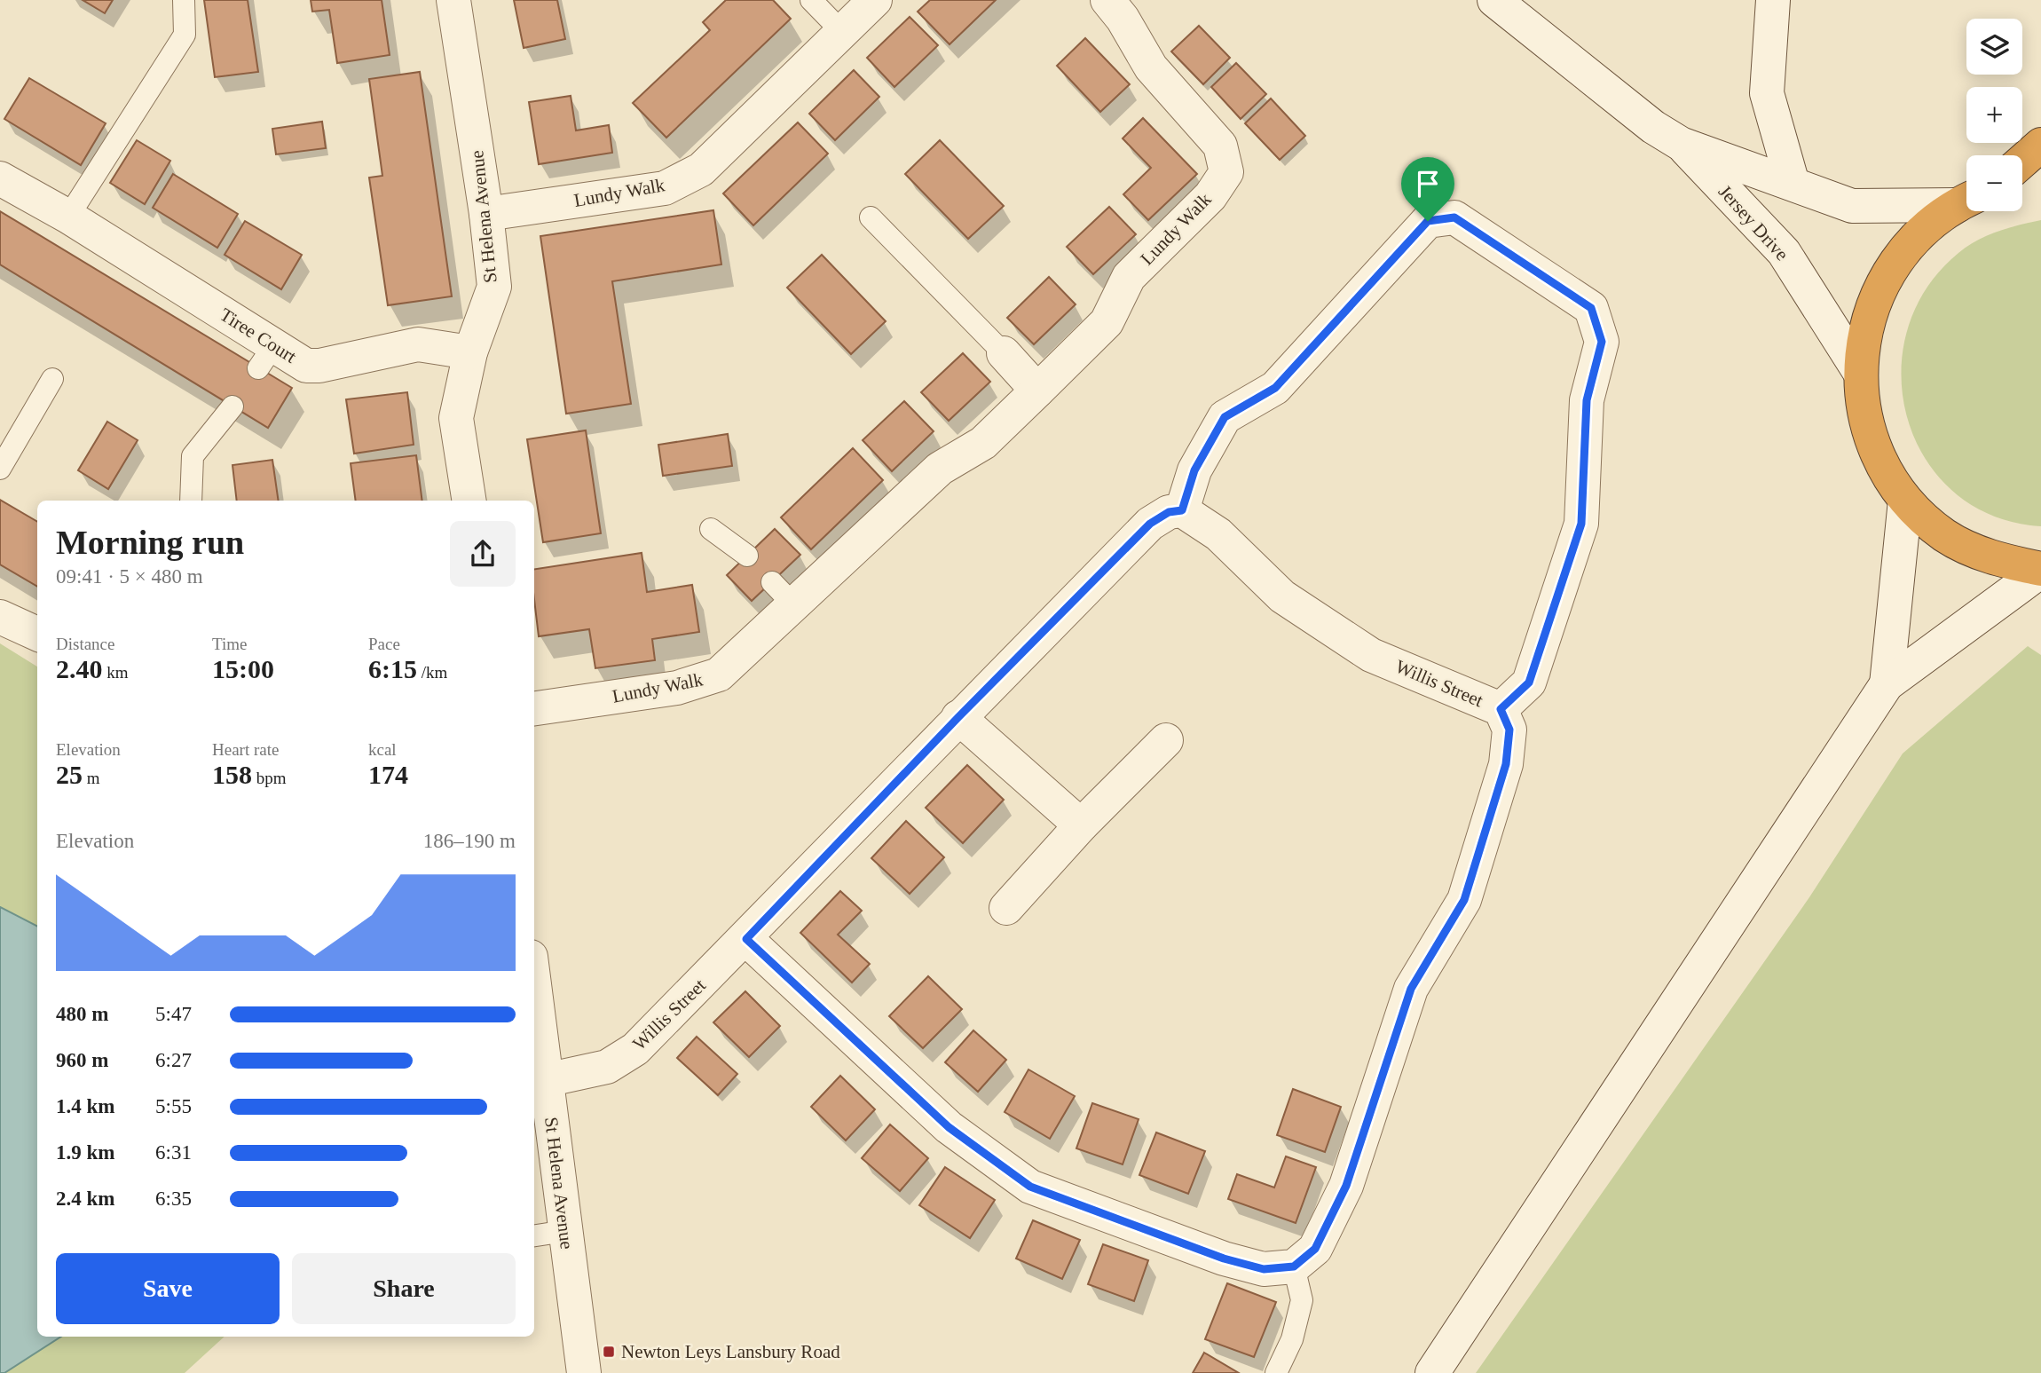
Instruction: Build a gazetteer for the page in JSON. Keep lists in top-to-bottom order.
{
  "streets": {
    "street": [
      "Lundy Walk",
      "St Helena Avenue",
      "Jersey Drive",
      "Tiree Court",
      "Willis Street"
    ]
  },
  "crossings": [
    ["Lundy Walk", "St Helena Avenue"],
    ["St Helena Avenue", "Tiree Court"],
    ["St Helena Avenue", "Willis Street"]
  ],
  "places": {
    "transit": ["Newton Leys Lansbury Road"]
  },
  "page": {
    "map_buttons": ["+", "−"],
    "heading": ["Morning run", "09:41 · 5 × 480 m"],
    "stats": [
      ["Distance", "2.40 km"],
      ["Time", "15:00"],
      ["Pace", "6:15 /km"],
      ["Elevation", "25 m"],
      ["Heart rate", "158 bpm"],
      ["kcal", "174"]
    ],
    "chart": ["Elevation", "186–190 m"],
    "list": [
      {
        "name": "480 m",
        "note": "5:47"
      },
      {
        "name": "960 m",
        "note": "6:27"
      },
      {
        "name": "1.4 km",
        "note": "5:55"
      },
      {
        "name": "1.9 km",
        "note": "6:31"
      },
      {
        "name": "2.4 km",
        "note": "6:35"
      }
    ],
    "buttons": ["Save", "Share"]
  }
}
